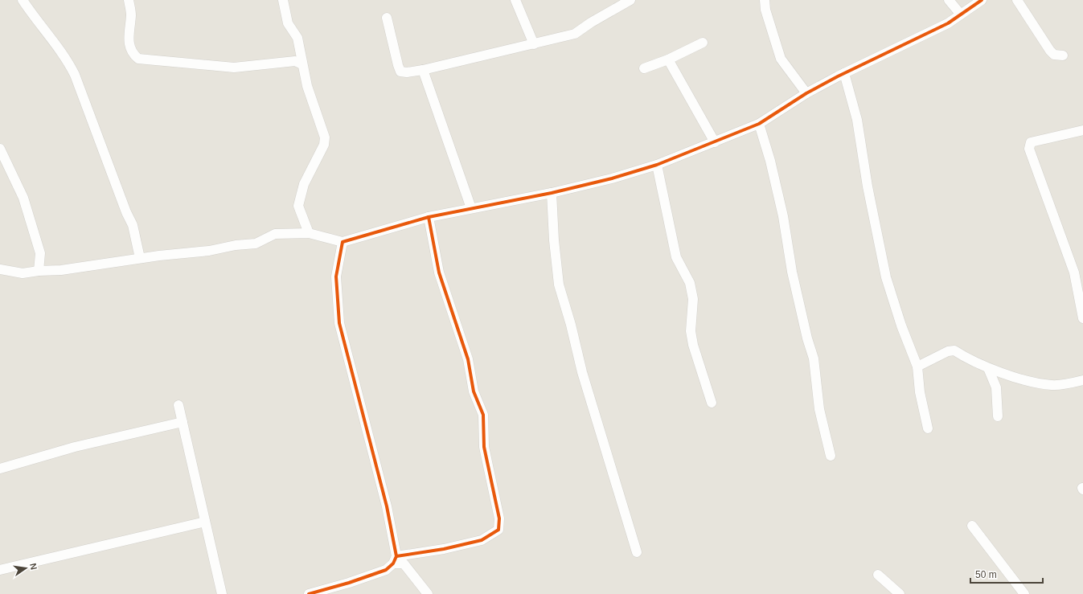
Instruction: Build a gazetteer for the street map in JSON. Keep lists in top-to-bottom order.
{
  "scale_bar": "50 m",
  "north": "right"
}
